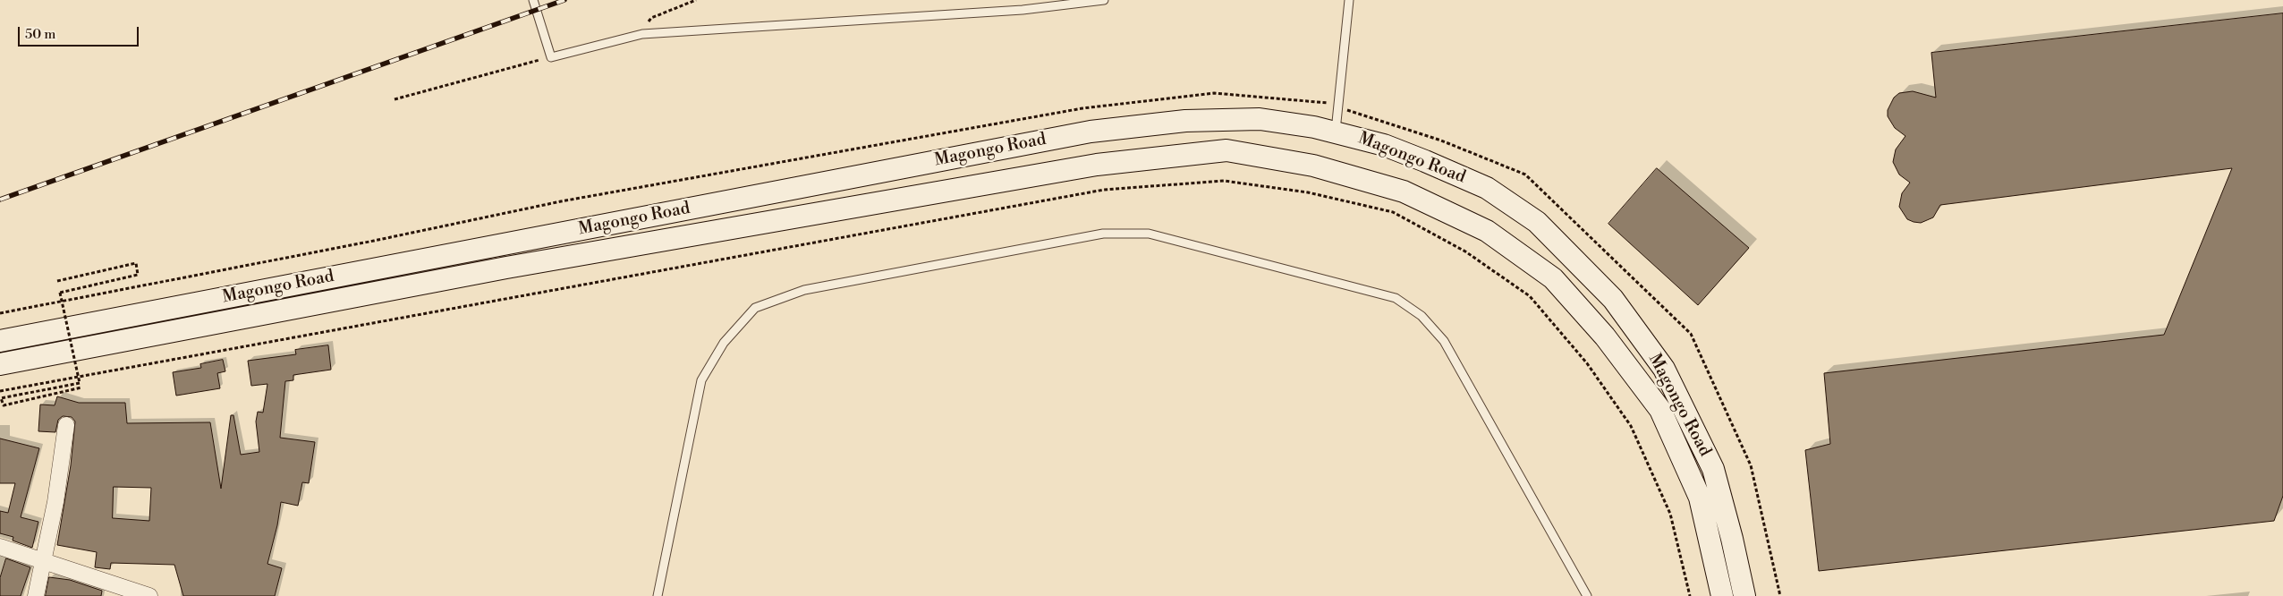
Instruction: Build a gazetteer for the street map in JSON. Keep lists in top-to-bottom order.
{
  "streets": {
    "main road": ["Magongo Road"]
  },
  "scale_bar": "50 m"
}
